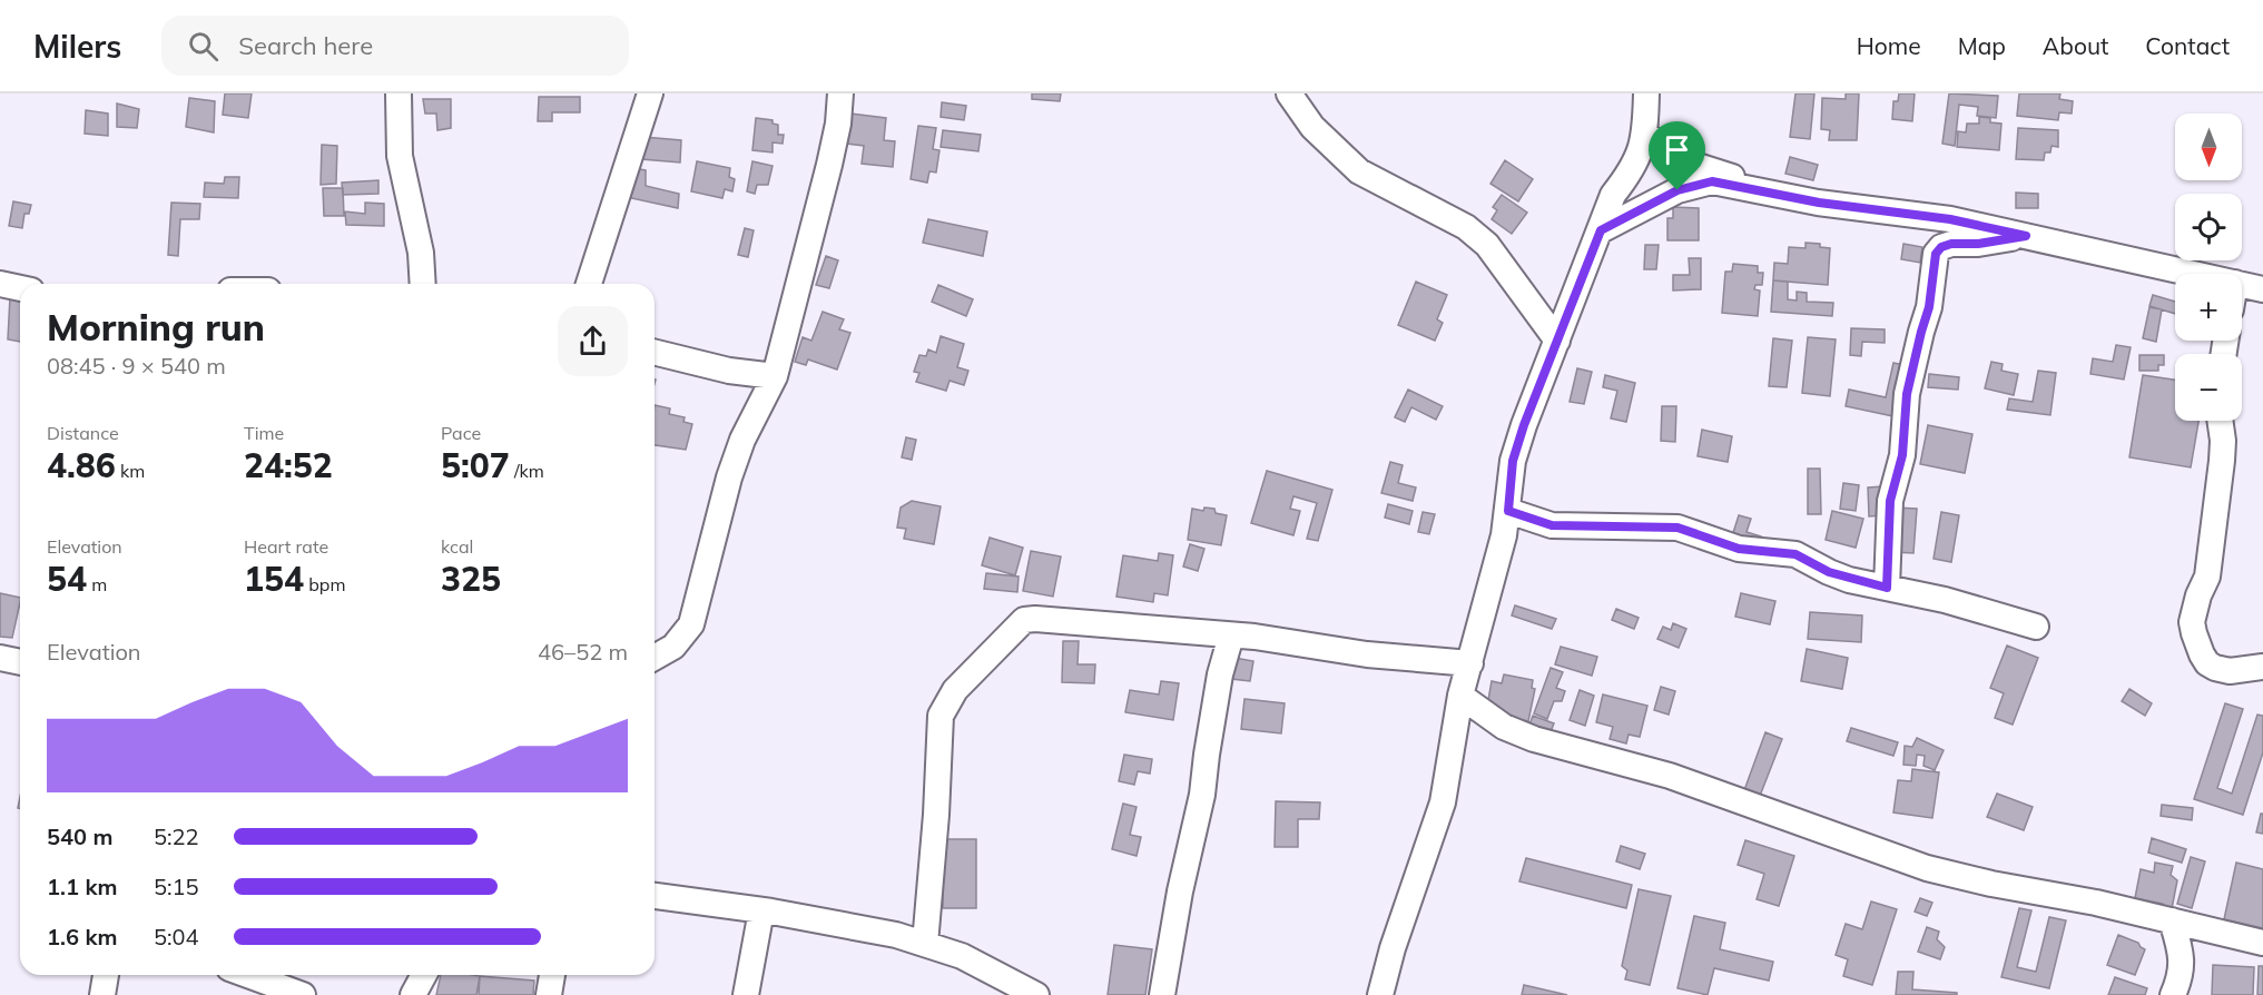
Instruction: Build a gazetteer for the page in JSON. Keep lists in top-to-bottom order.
{
  "north": "bottom",
  "page": {
    "header": "Milers",
    "search": "Search here",
    "nav": [
      "Home",
      "Map",
      "About",
      "Contact"
    ],
    "map_buttons": ["+", "−"],
    "heading": ["Morning run", "08:45 · 9 × 540 m"],
    "stats": [
      ["Distance", "4.86 km"],
      ["Time", "24:52"],
      ["Pace", "5:07 /km"],
      ["Elevation", "54 m"],
      ["Heart rate", "154 bpm"],
      ["kcal", "325"]
    ],
    "chart": ["Elevation", "46–52 m"],
    "list": [
      {
        "name": "540 m",
        "note": "5:22"
      },
      {
        "name": "1.1 km",
        "note": "5:15"
      },
      {
        "name": "1.6 km",
        "note": "5:04"
      }
    ]
  }
}
